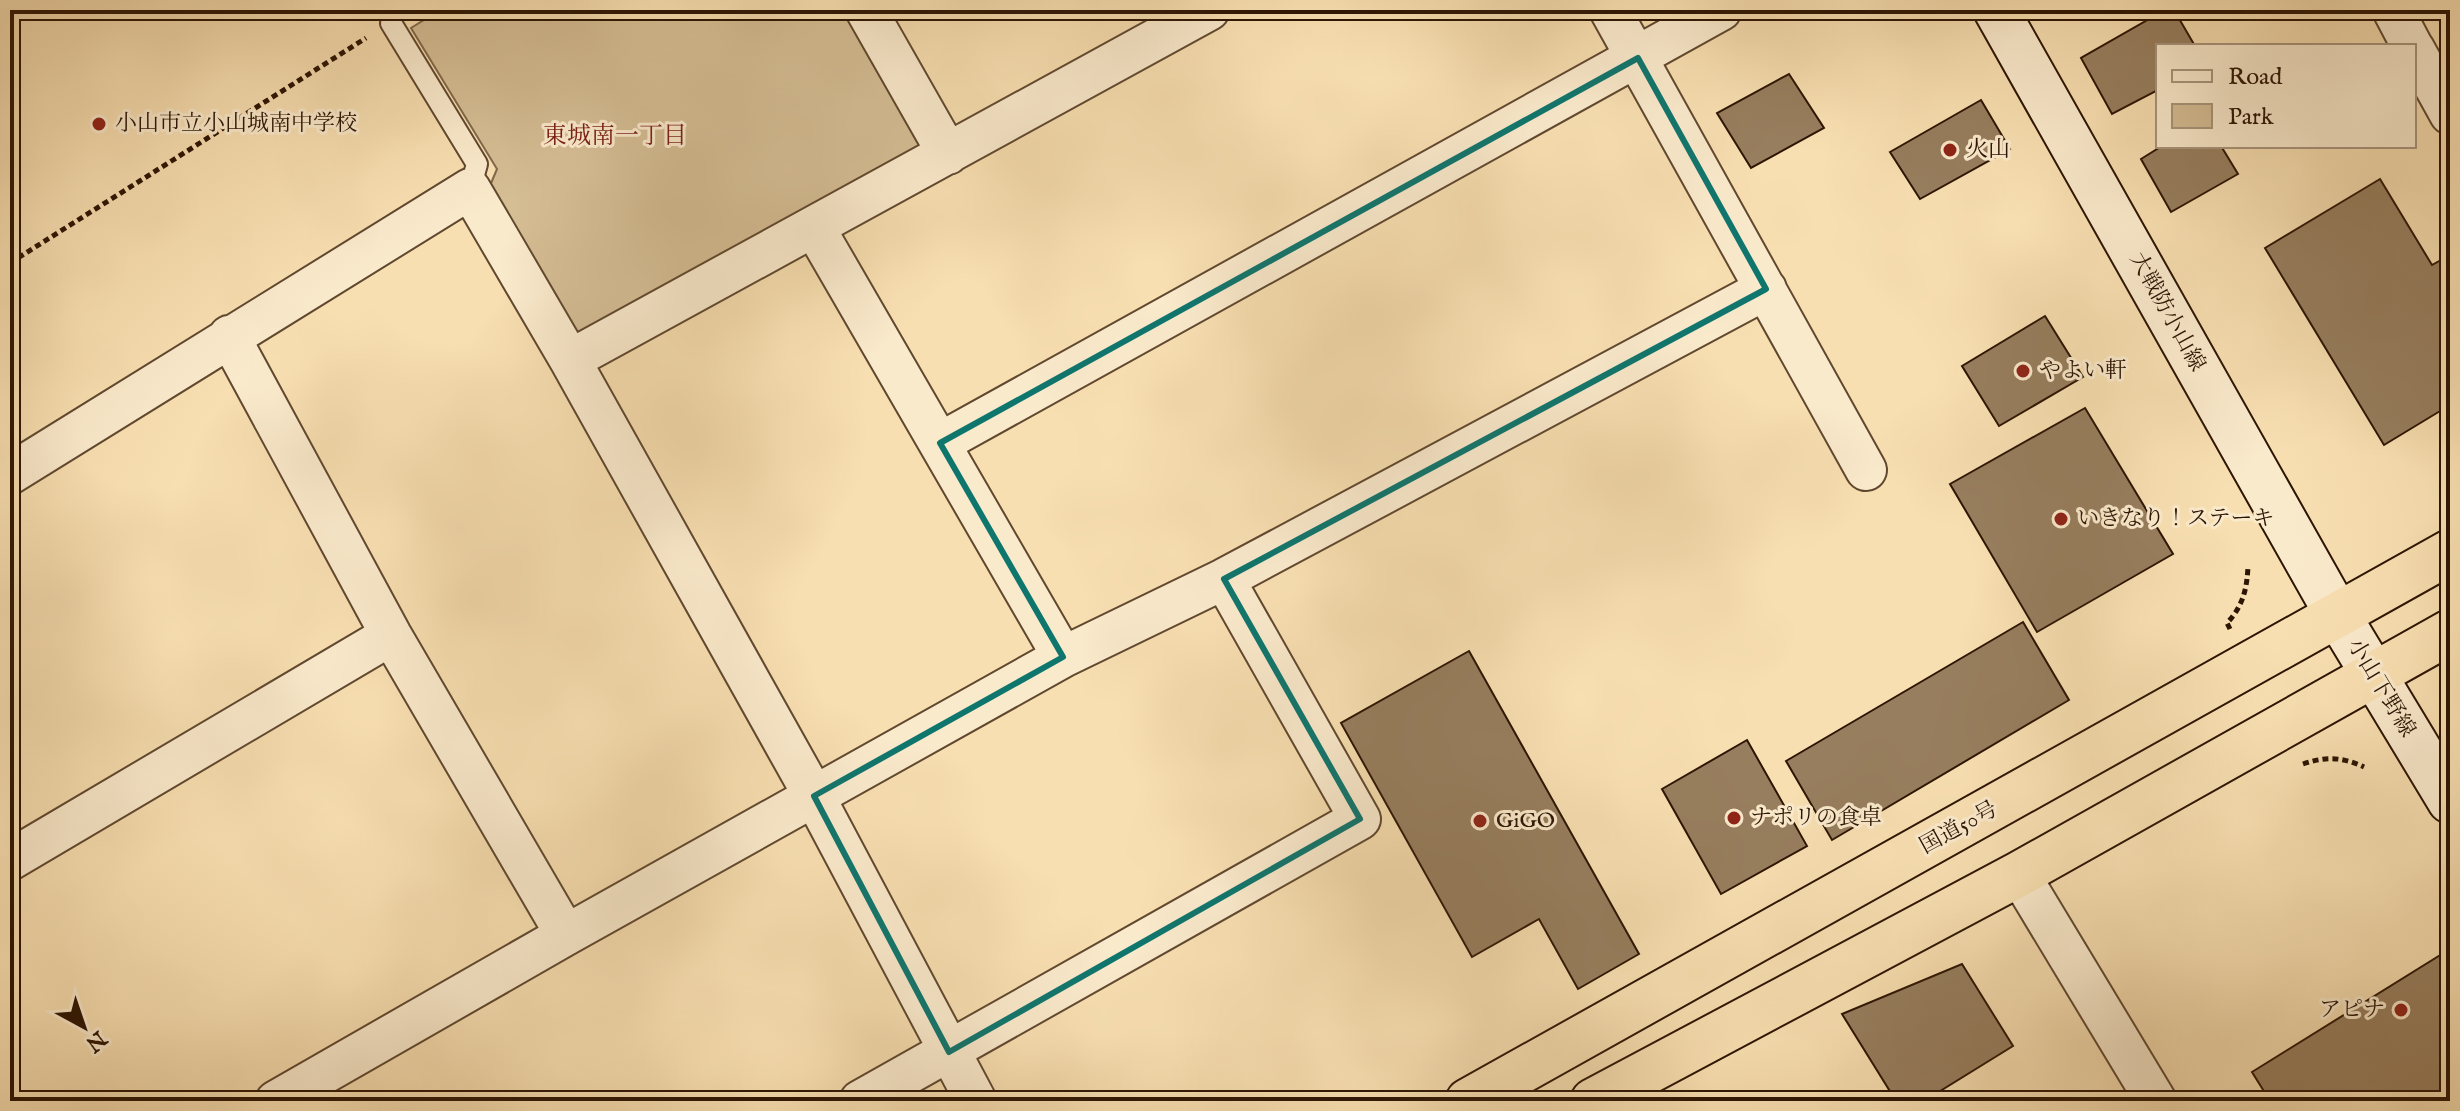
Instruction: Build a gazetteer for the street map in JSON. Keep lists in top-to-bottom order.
{
  "streets": {
    "highway": ["国道50号"],
    "main road": ["大戦防小山線", "小山下野線"]
  },
  "crossings": [
    ["大戦防小山線", "小山下野線"],
    ["大戦防小山線", "国道50号"],
    ["小山下野線", "国道50号"]
  ],
  "districts": ["東城南一丁目"],
  "places": [
    "小山市立小山城南中学校",
    "火山",
    "やよい軒",
    "いきなり！ステーキ",
    "ナポリの食卓",
    "GiGO",
    "アピナ"
  ],
  "legend": ["Road", "Park"],
  "north": "bottom right"
}
